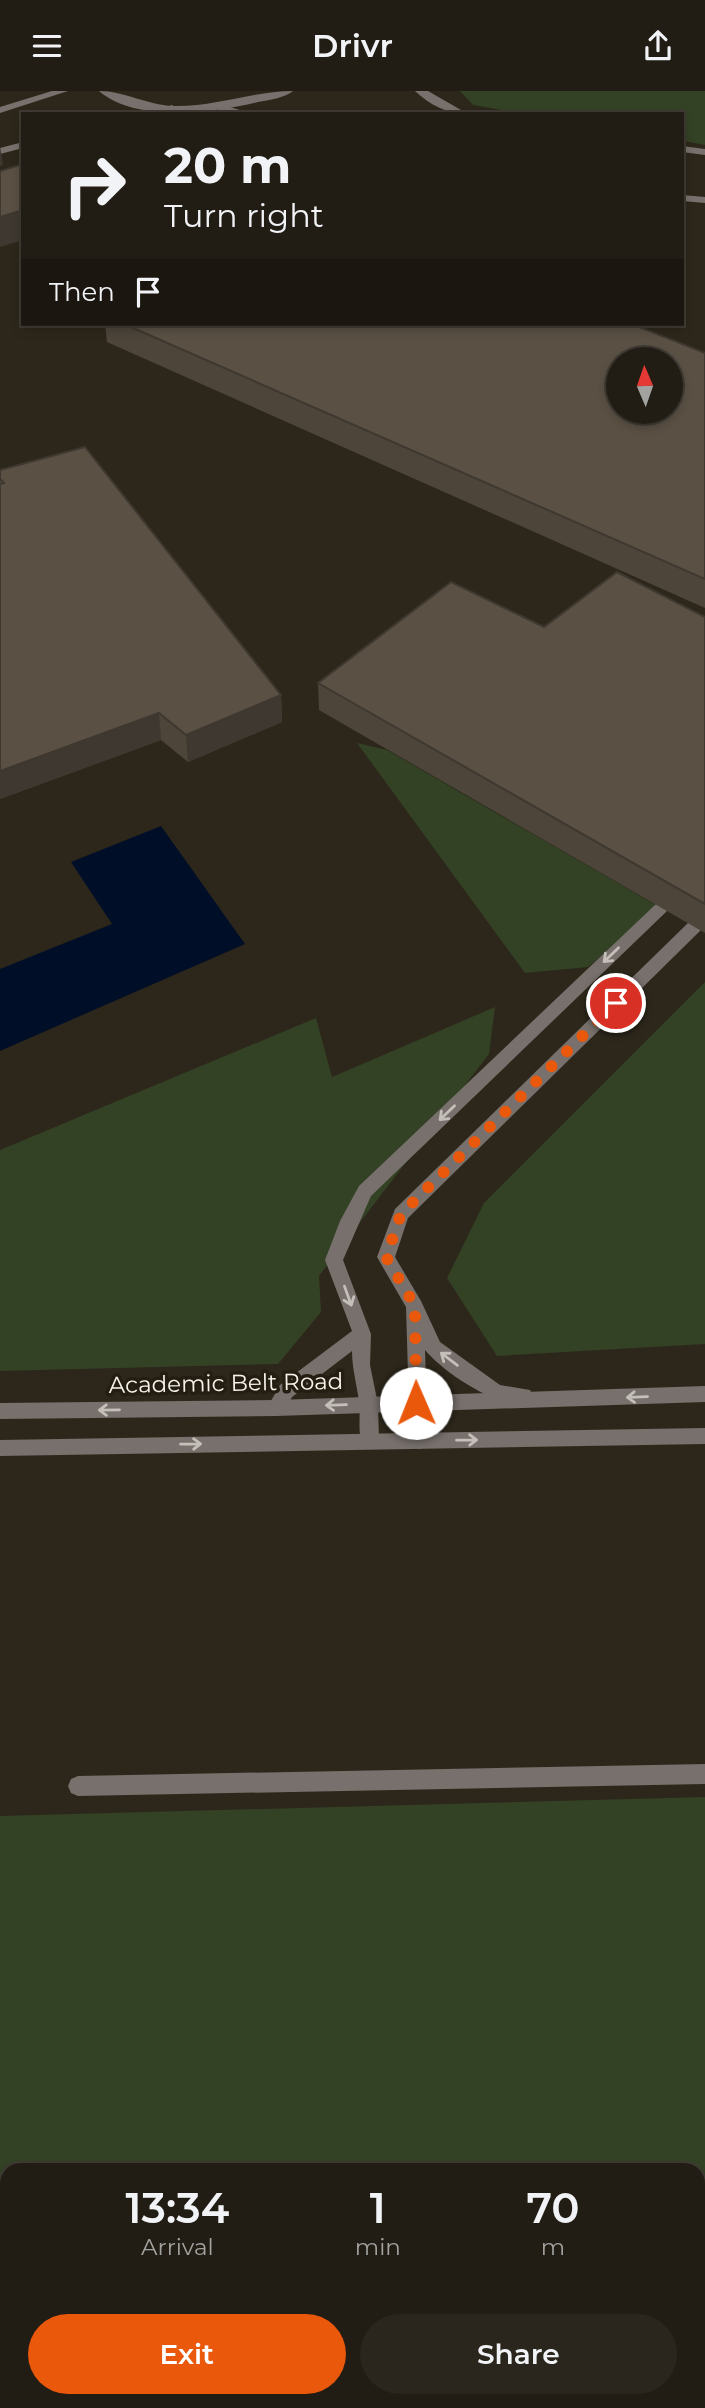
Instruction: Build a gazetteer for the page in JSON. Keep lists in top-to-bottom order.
{
  "streets": {
    "street": ["Academic Belt Road"]
  },
  "north": "top",
  "page": {
    "header": "Drivr",
    "turn": ["20 m", "Turn right"],
    "then": "Then",
    "eta": [
      "13:34",
      "Arrival",
      "1",
      "min",
      "70",
      "m"
    ],
    "buttons": ["Exit", "Share"]
  }
}
